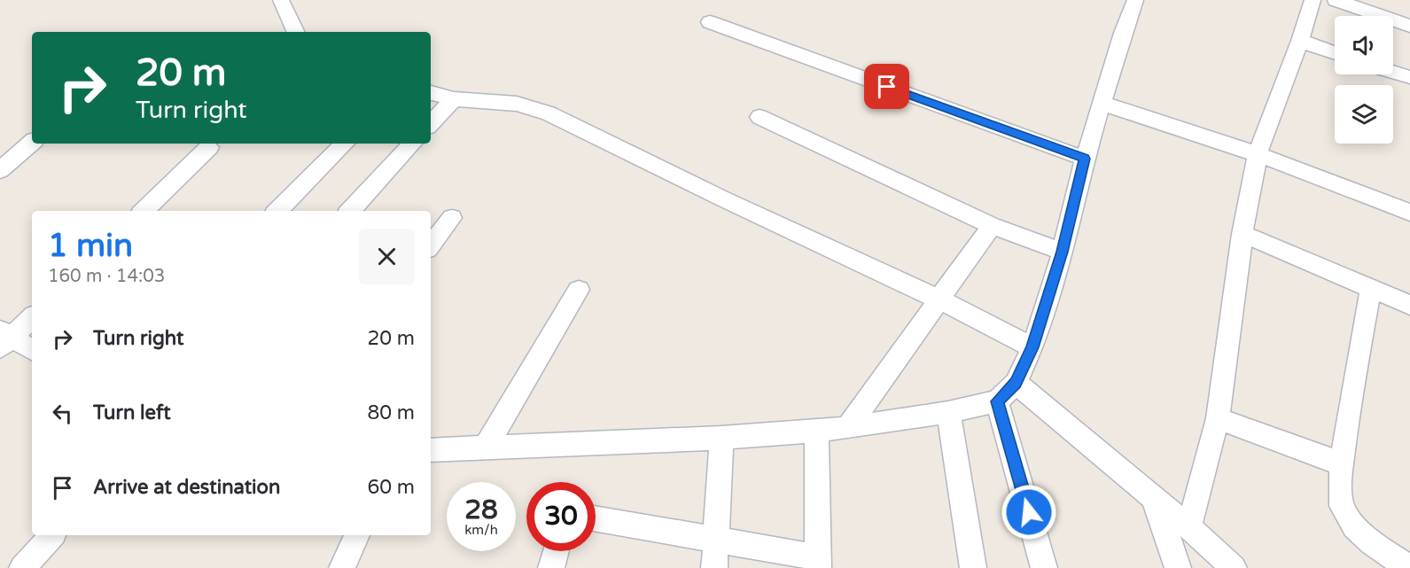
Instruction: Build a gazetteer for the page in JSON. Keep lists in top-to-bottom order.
{
  "page": {
    "turn": ["20 m", "Turn right"],
    "heading": ["1 min", "160 m · 14:03"],
    "list": [
      {
        "name": "Turn right",
        "value": "20 m"
      },
      {
        "name": "Turn left",
        "value": "80 m"
      },
      {
        "name": "Arrive at destination",
        "value": "60 m"
      }
    ],
    "speed": "28 km/h",
    "limit": "30"
  }
}
